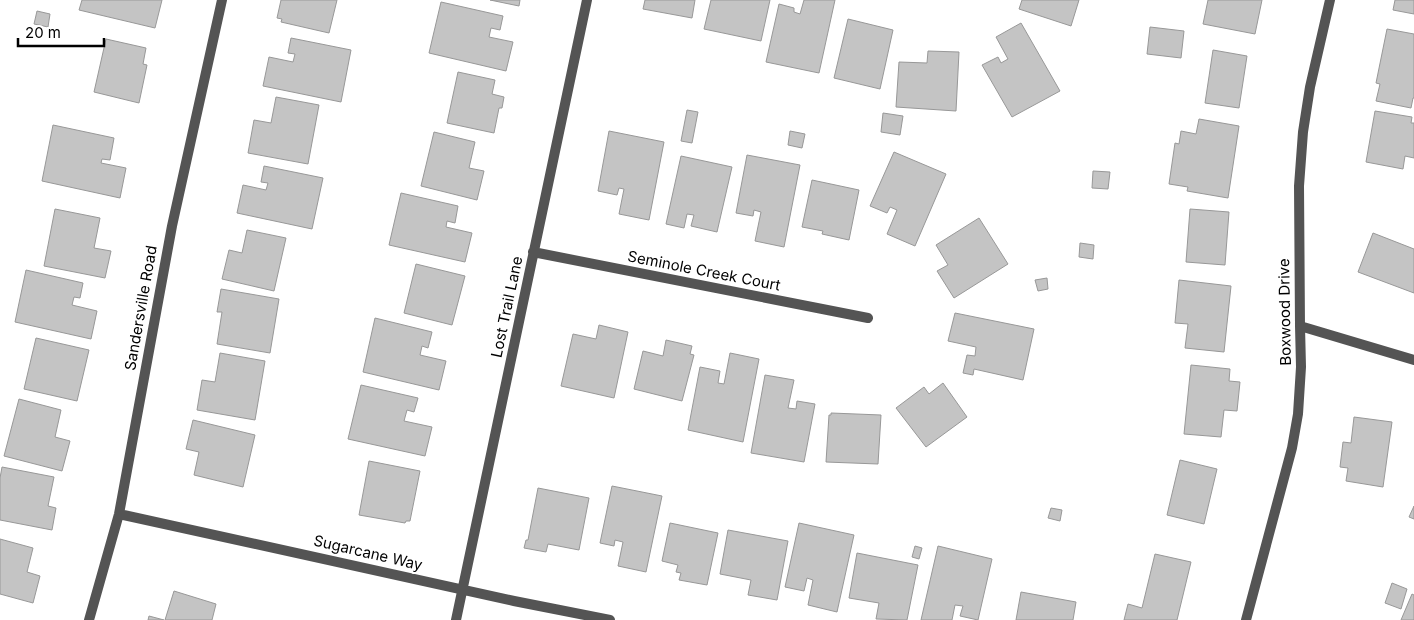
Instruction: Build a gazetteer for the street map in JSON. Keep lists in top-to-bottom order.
{
  "streets": {
    "street": [
      "Seminole Creek Court",
      "Lost Trail Lane",
      "Sandersville Road",
      "Boxwood Drive",
      "Sugarcane Way"
    ]
  },
  "crossings": [
    ["Seminole Creek Court", "Lost Trail Lane"],
    ["Lost Trail Lane", "Sugarcane Way"],
    ["Sandersville Road", "Sugarcane Way"]
  ],
  "scale_bar": "20 m"
}
